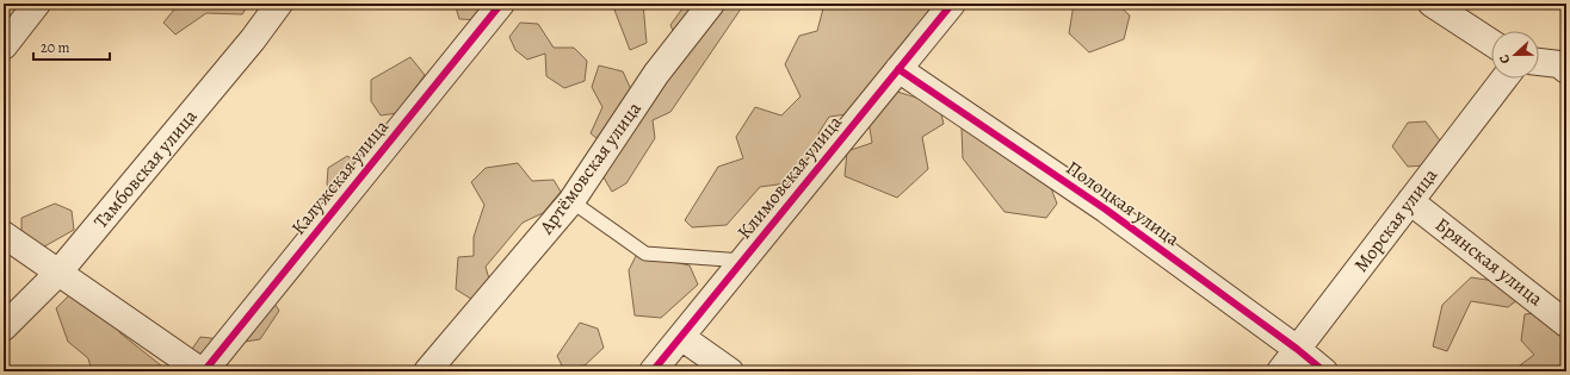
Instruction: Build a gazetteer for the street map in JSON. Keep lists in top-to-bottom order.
{
  "streets": {
    "street": [
      "Артёмовская улица",
      "Тамбовская улица",
      "Калужская улица",
      "Климовская улица",
      "Полоцкая улица",
      "Морская улица",
      "Брянская улица"
    ]
  },
  "crossings": [
    ["Климовская улица", "Полоцкая улица"],
    ["Полоцкая улица", "Морская улица"],
    ["Морская улица", "Брянская улица"]
  ],
  "scale_bar": "20 m",
  "north": "left"
}
